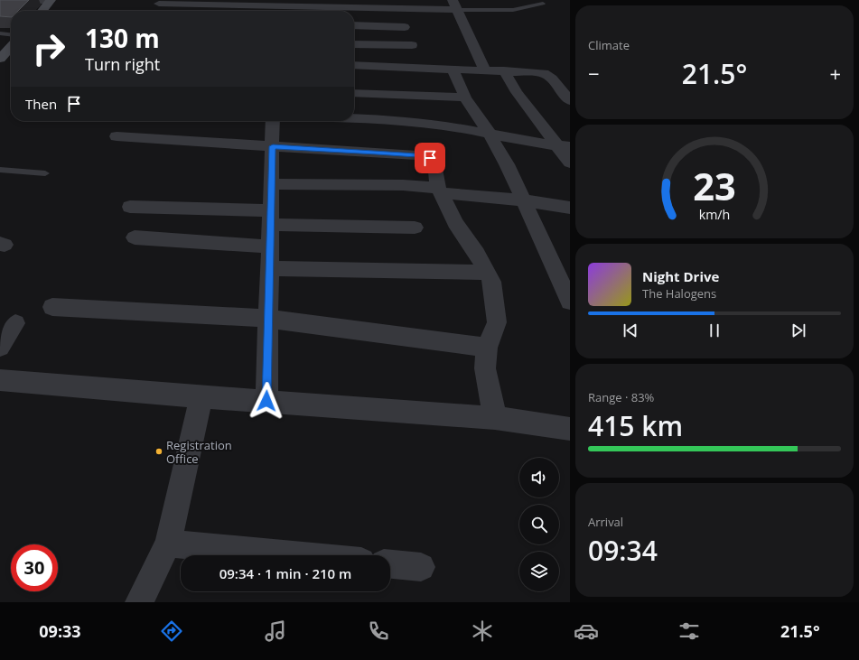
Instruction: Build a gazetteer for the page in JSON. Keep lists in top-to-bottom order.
{
  "places": ["Registration Office"],
  "page": {
    "tile": [
      "Climate",
      ["Range · 83%", "415 km"],
      ["Arrival", "09:34"]
    ],
    "turn": ["130 m", "Turn right"],
    "heat": ["−", "21.5°", "+"],
    "then": "Then",
    "song": ["Night Drive", "The Halogens"],
    "limit": "30",
    "trip": "09:34 · 1 min · 210 m",
    "tabs": ["09:33", "21.5°"],
    "gauge": ["23", "km/h"]
  }
}
